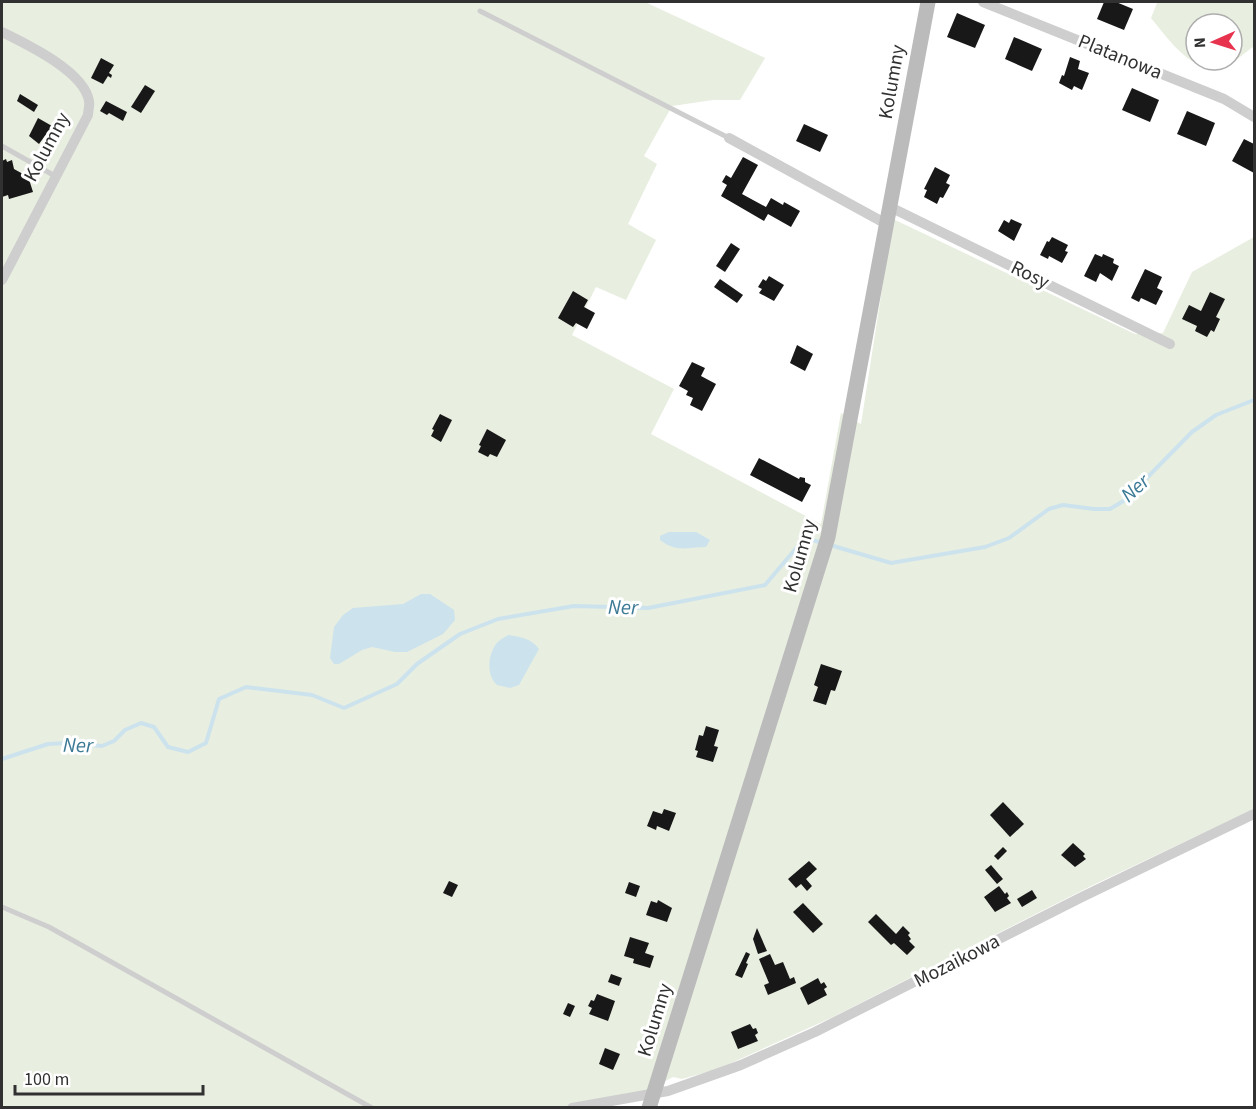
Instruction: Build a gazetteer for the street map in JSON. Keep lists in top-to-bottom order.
{
  "streets": {
    "street": [
      "Platanowa",
      "Kolumny",
      "Rosy",
      "Mozaikowa"
    ]
  },
  "crossings": [
    ["Kolumny", "Rosy"],
    ["Kolumny", "Mozaikowa"]
  ],
  "water": ["Ner"],
  "scale_bar": "100 m",
  "north": "left"
}
